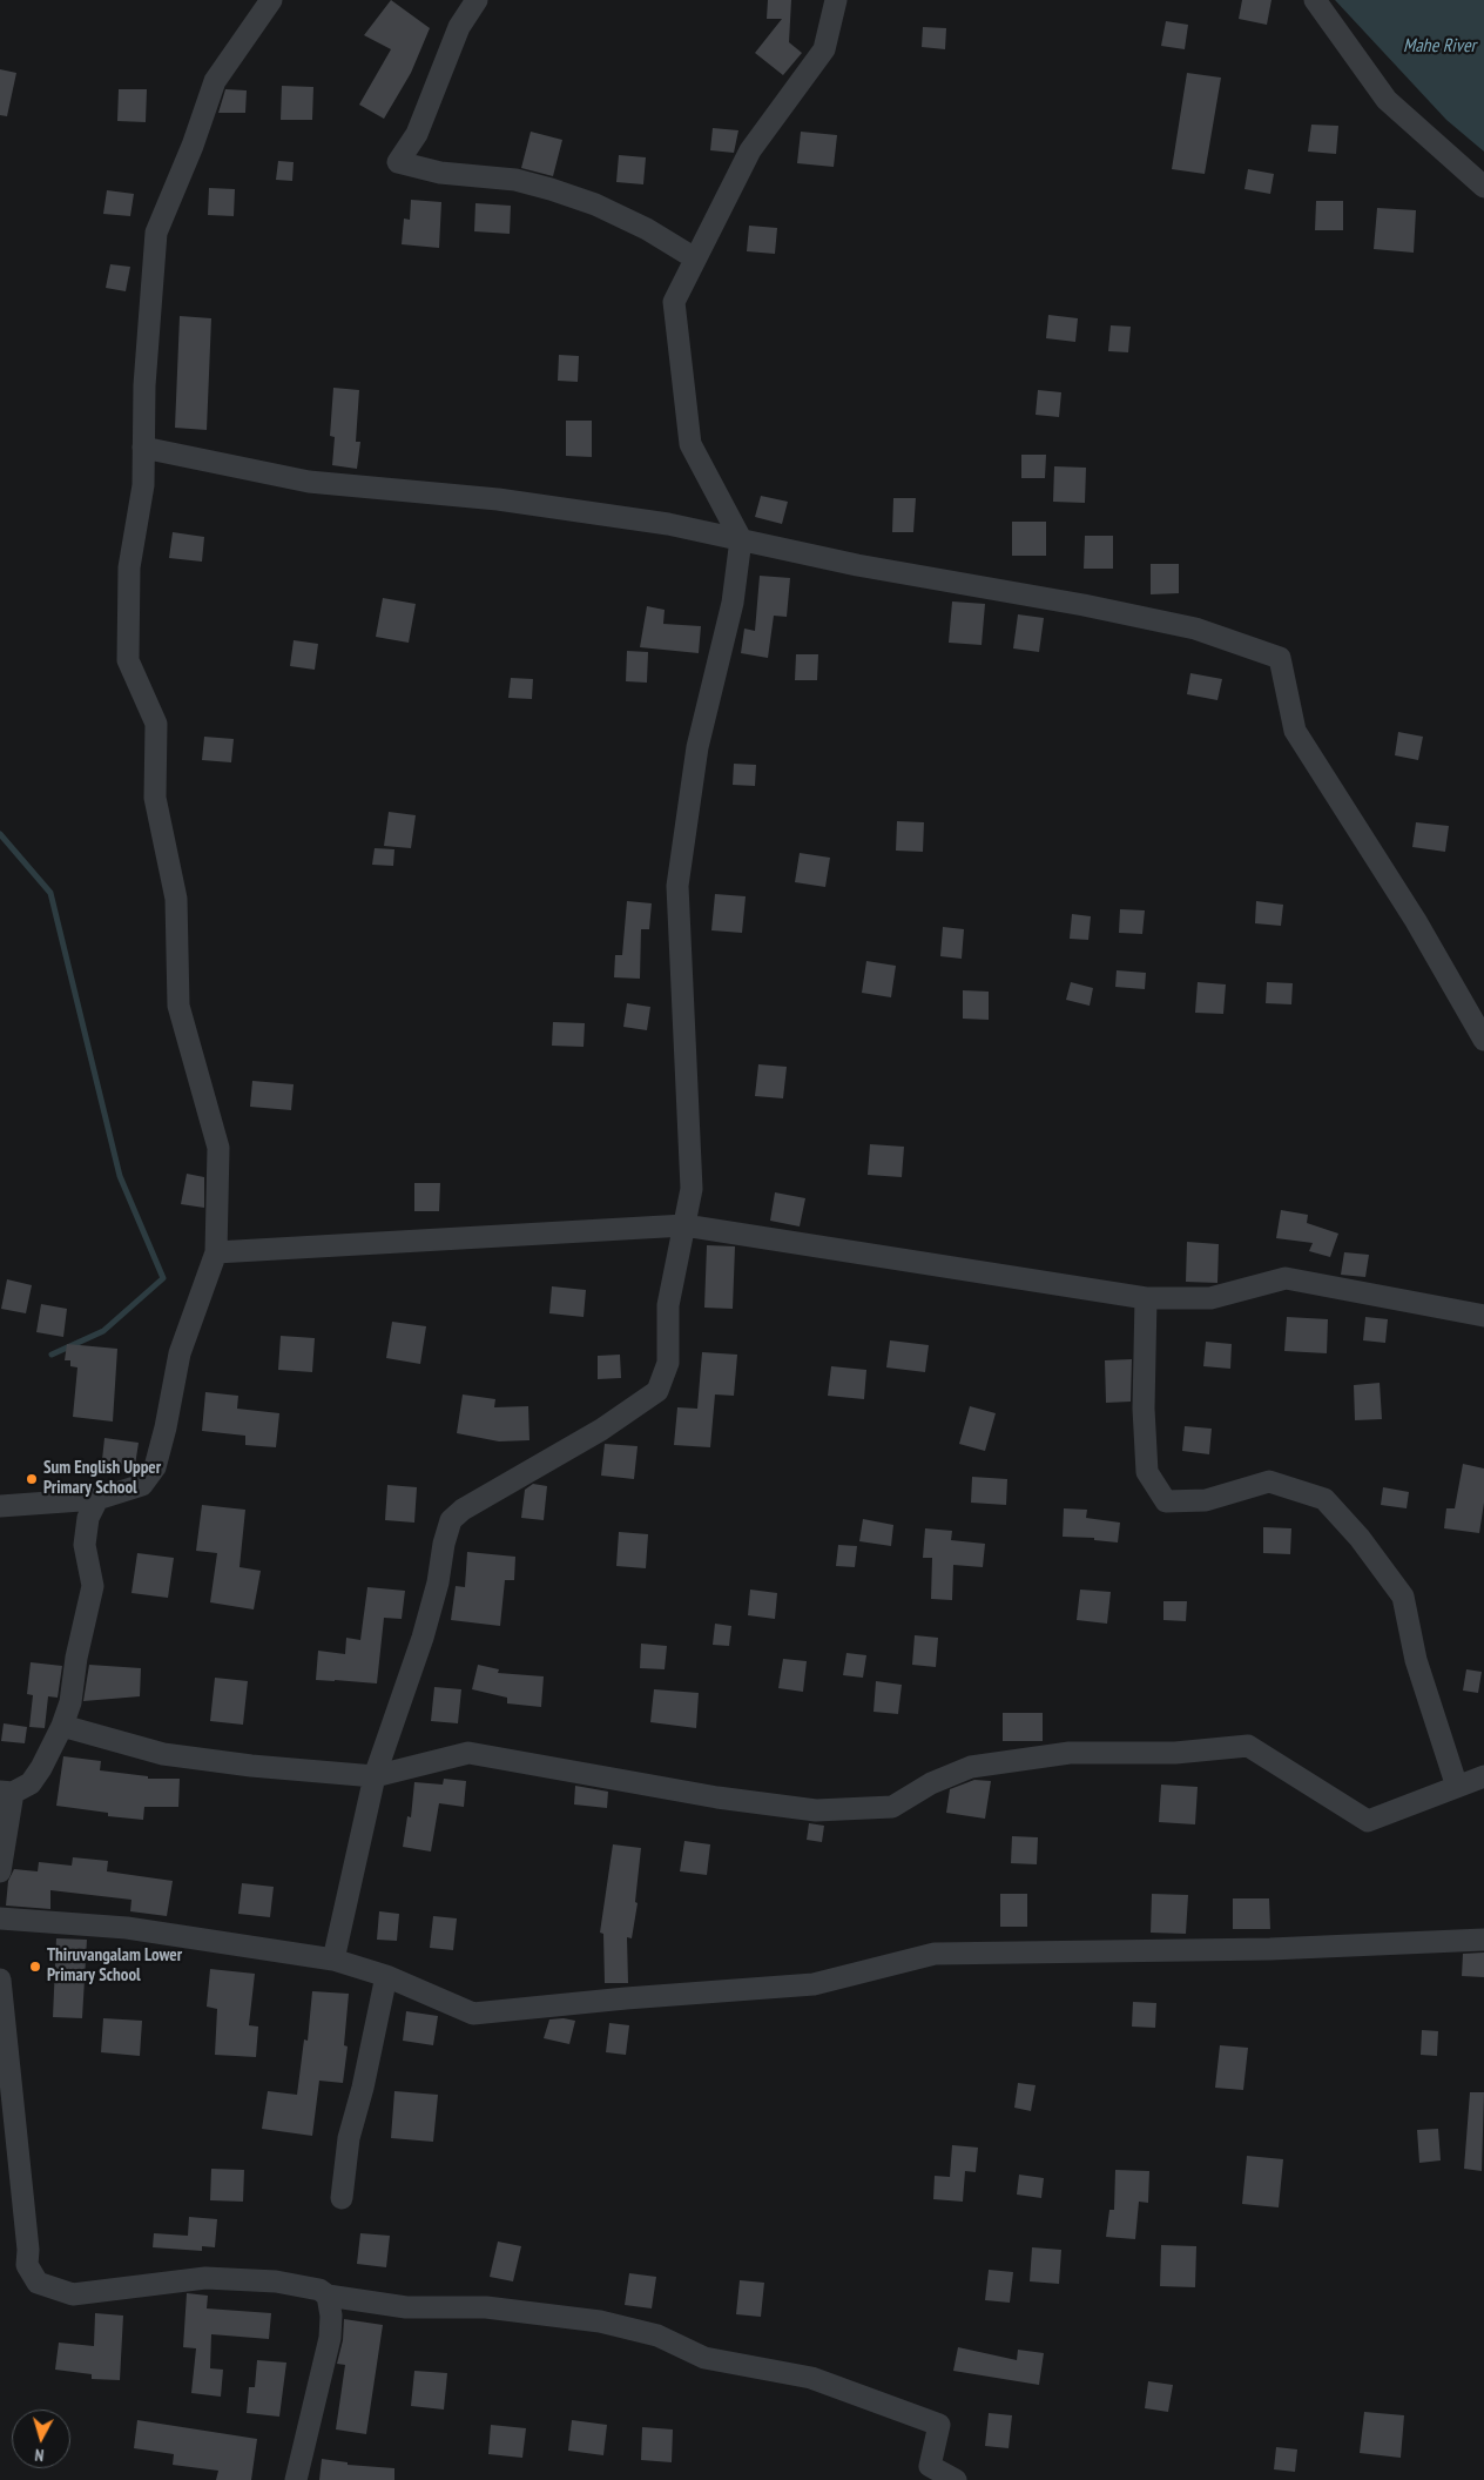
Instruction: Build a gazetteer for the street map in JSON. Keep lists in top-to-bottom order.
{
  "water": ["Mahe River"],
  "places": ["Sum English Upper Primary School", "Thiruvangalam Lower Primary School"],
  "north": "bottom"
}
